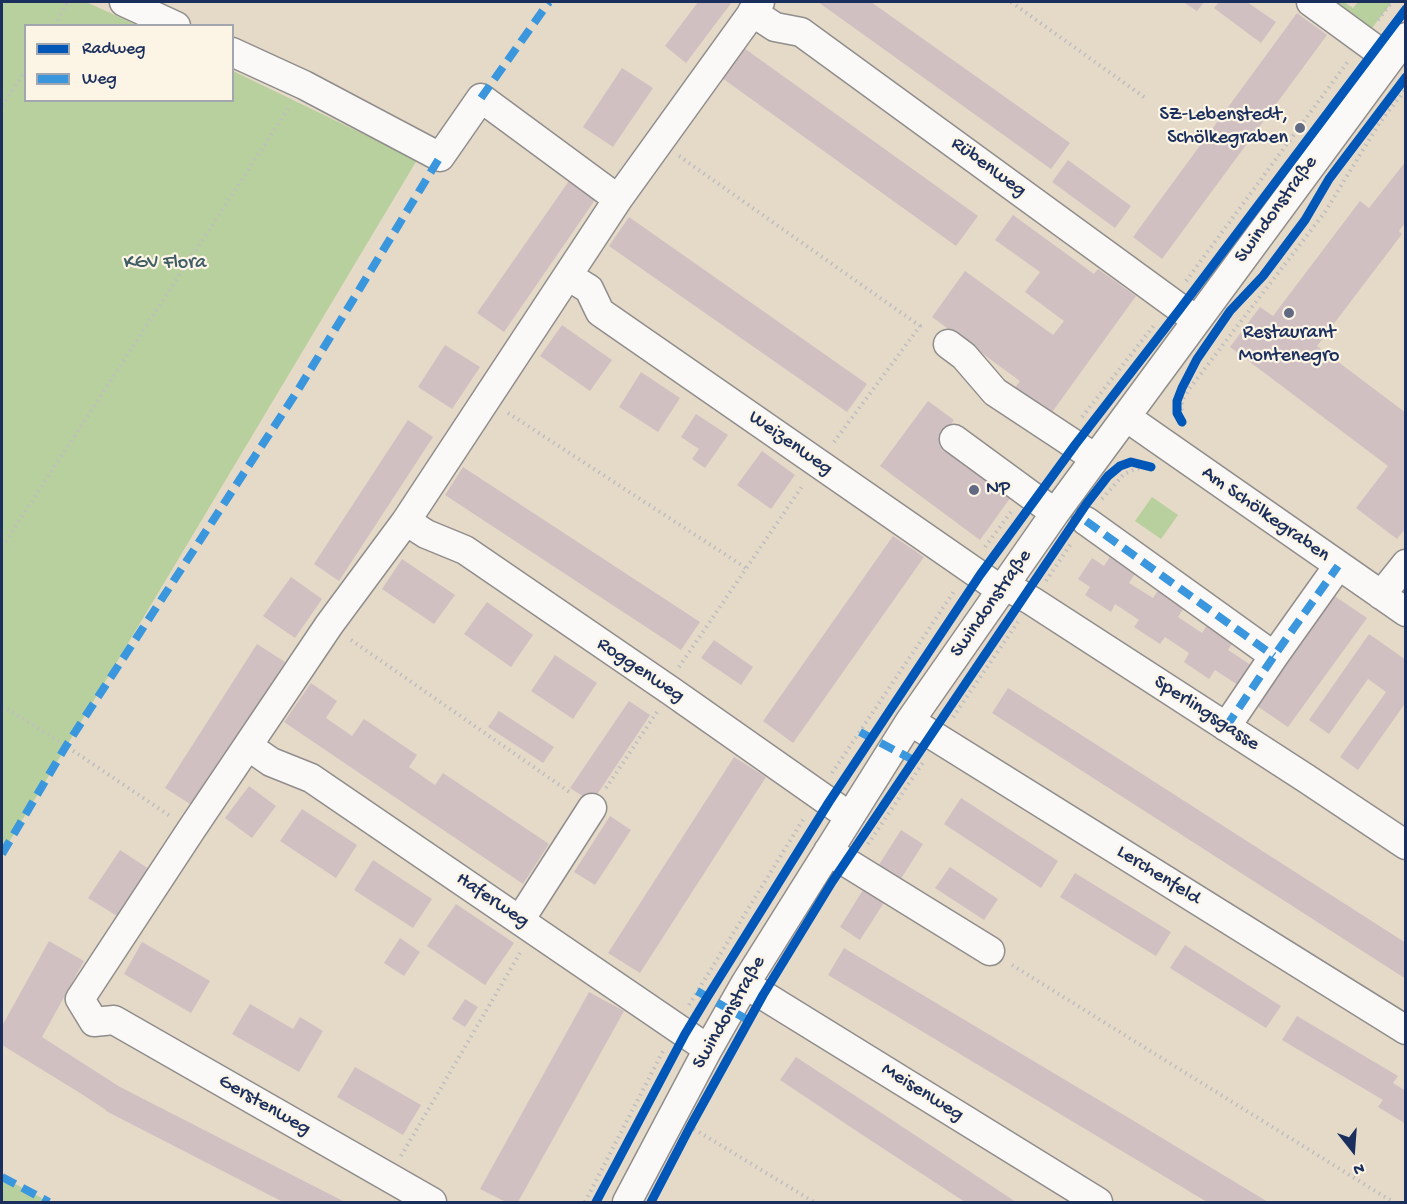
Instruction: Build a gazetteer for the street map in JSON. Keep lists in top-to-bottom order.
{
  "streets": {
    "street": [
      "Rübenweg",
      "Swindonstraße",
      "Weizenweg",
      "Am Schölkegraben",
      "Roggenweg",
      "Sperlingsgasse",
      "Lerchenfeld",
      "Haferweg",
      "Meisenweg",
      "Gerstenweg"
    ]
  },
  "crossings": [
    ["Rübenweg", "Swindonstraße"],
    ["Swindonstraße", "Weizenweg"],
    ["Swindonstraße", "Am Schölkegraben"],
    ["Swindonstraße", "Roggenweg"],
    ["Swindonstraße", "Sperlingsgasse"],
    ["Swindonstraße", "Lerchenfeld"],
    ["Swindonstraße", "Haferweg"],
    ["Swindonstraße", "Meisenweg"],
    ["Weizenweg", "Sperlingsgasse"]
  ],
  "parks": ["KGV Flora"],
  "places": ["SZ-Lebenstedt, Schölkegraben", "Restaurant Montenegro", "NP"],
  "legend": ["Radweg", "Weg"],
  "north": "bottom"
}
